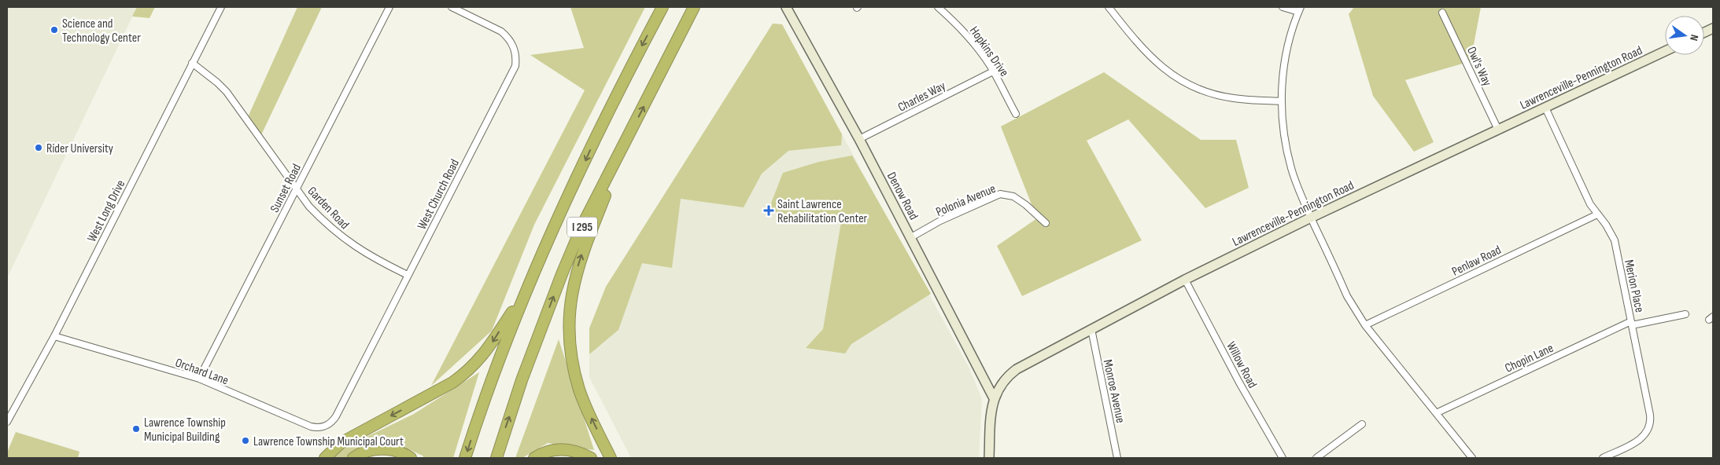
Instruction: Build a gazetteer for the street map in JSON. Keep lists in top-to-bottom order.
{
  "streets": {
    "highway": ["I 295"],
    "street": [
      "Hopkins Drive",
      "Owl's Way",
      "Lawrenceville-Pennington Road",
      "Charles Way",
      "Sunset Road",
      "West Church Road",
      "Denow Road",
      "Polonia Avenue",
      "Garden Road",
      "West Long Drive",
      "Penlaw Road",
      "Merion Place",
      "Chopin Lane",
      "Willow Road",
      "Orchard Lane",
      "Monroe Avenue"
    ]
  },
  "crossings": [
    ["Hopkins Drive", "Charles Way"],
    ["Owl's Way", "Lawrenceville-Pennington Road"],
    ["Lawrenceville-Pennington Road", "Denow Road"],
    ["Lawrenceville-Pennington Road", "Merion Place"],
    ["Lawrenceville-Pennington Road", "Willow Road"],
    ["Lawrenceville-Pennington Road", "Monroe Avenue"],
    ["Charles Way", "Denow Road"],
    ["Sunset Road", "Garden Road"],
    ["Sunset Road", "Orchard Lane"],
    ["West Church Road", "Garden Road"],
    ["West Church Road", "Orchard Lane"],
    ["Denow Road", "Polonia Avenue"],
    ["Garden Road", "West Long Drive"],
    ["West Long Drive", "Orchard Lane"],
    ["Penlaw Road", "Merion Place"],
    ["Merion Place", "Chopin Lane"]
  ],
  "places": {
    "other": [
      "Science and Technology Center",
      "Rider University",
      "Lawrence Township Municipal Building",
      "Lawrence Township Municipal Court"
    ],
    "health": ["Saint Lawrence Rehabilitation Center"]
  },
  "north": "right"
}
